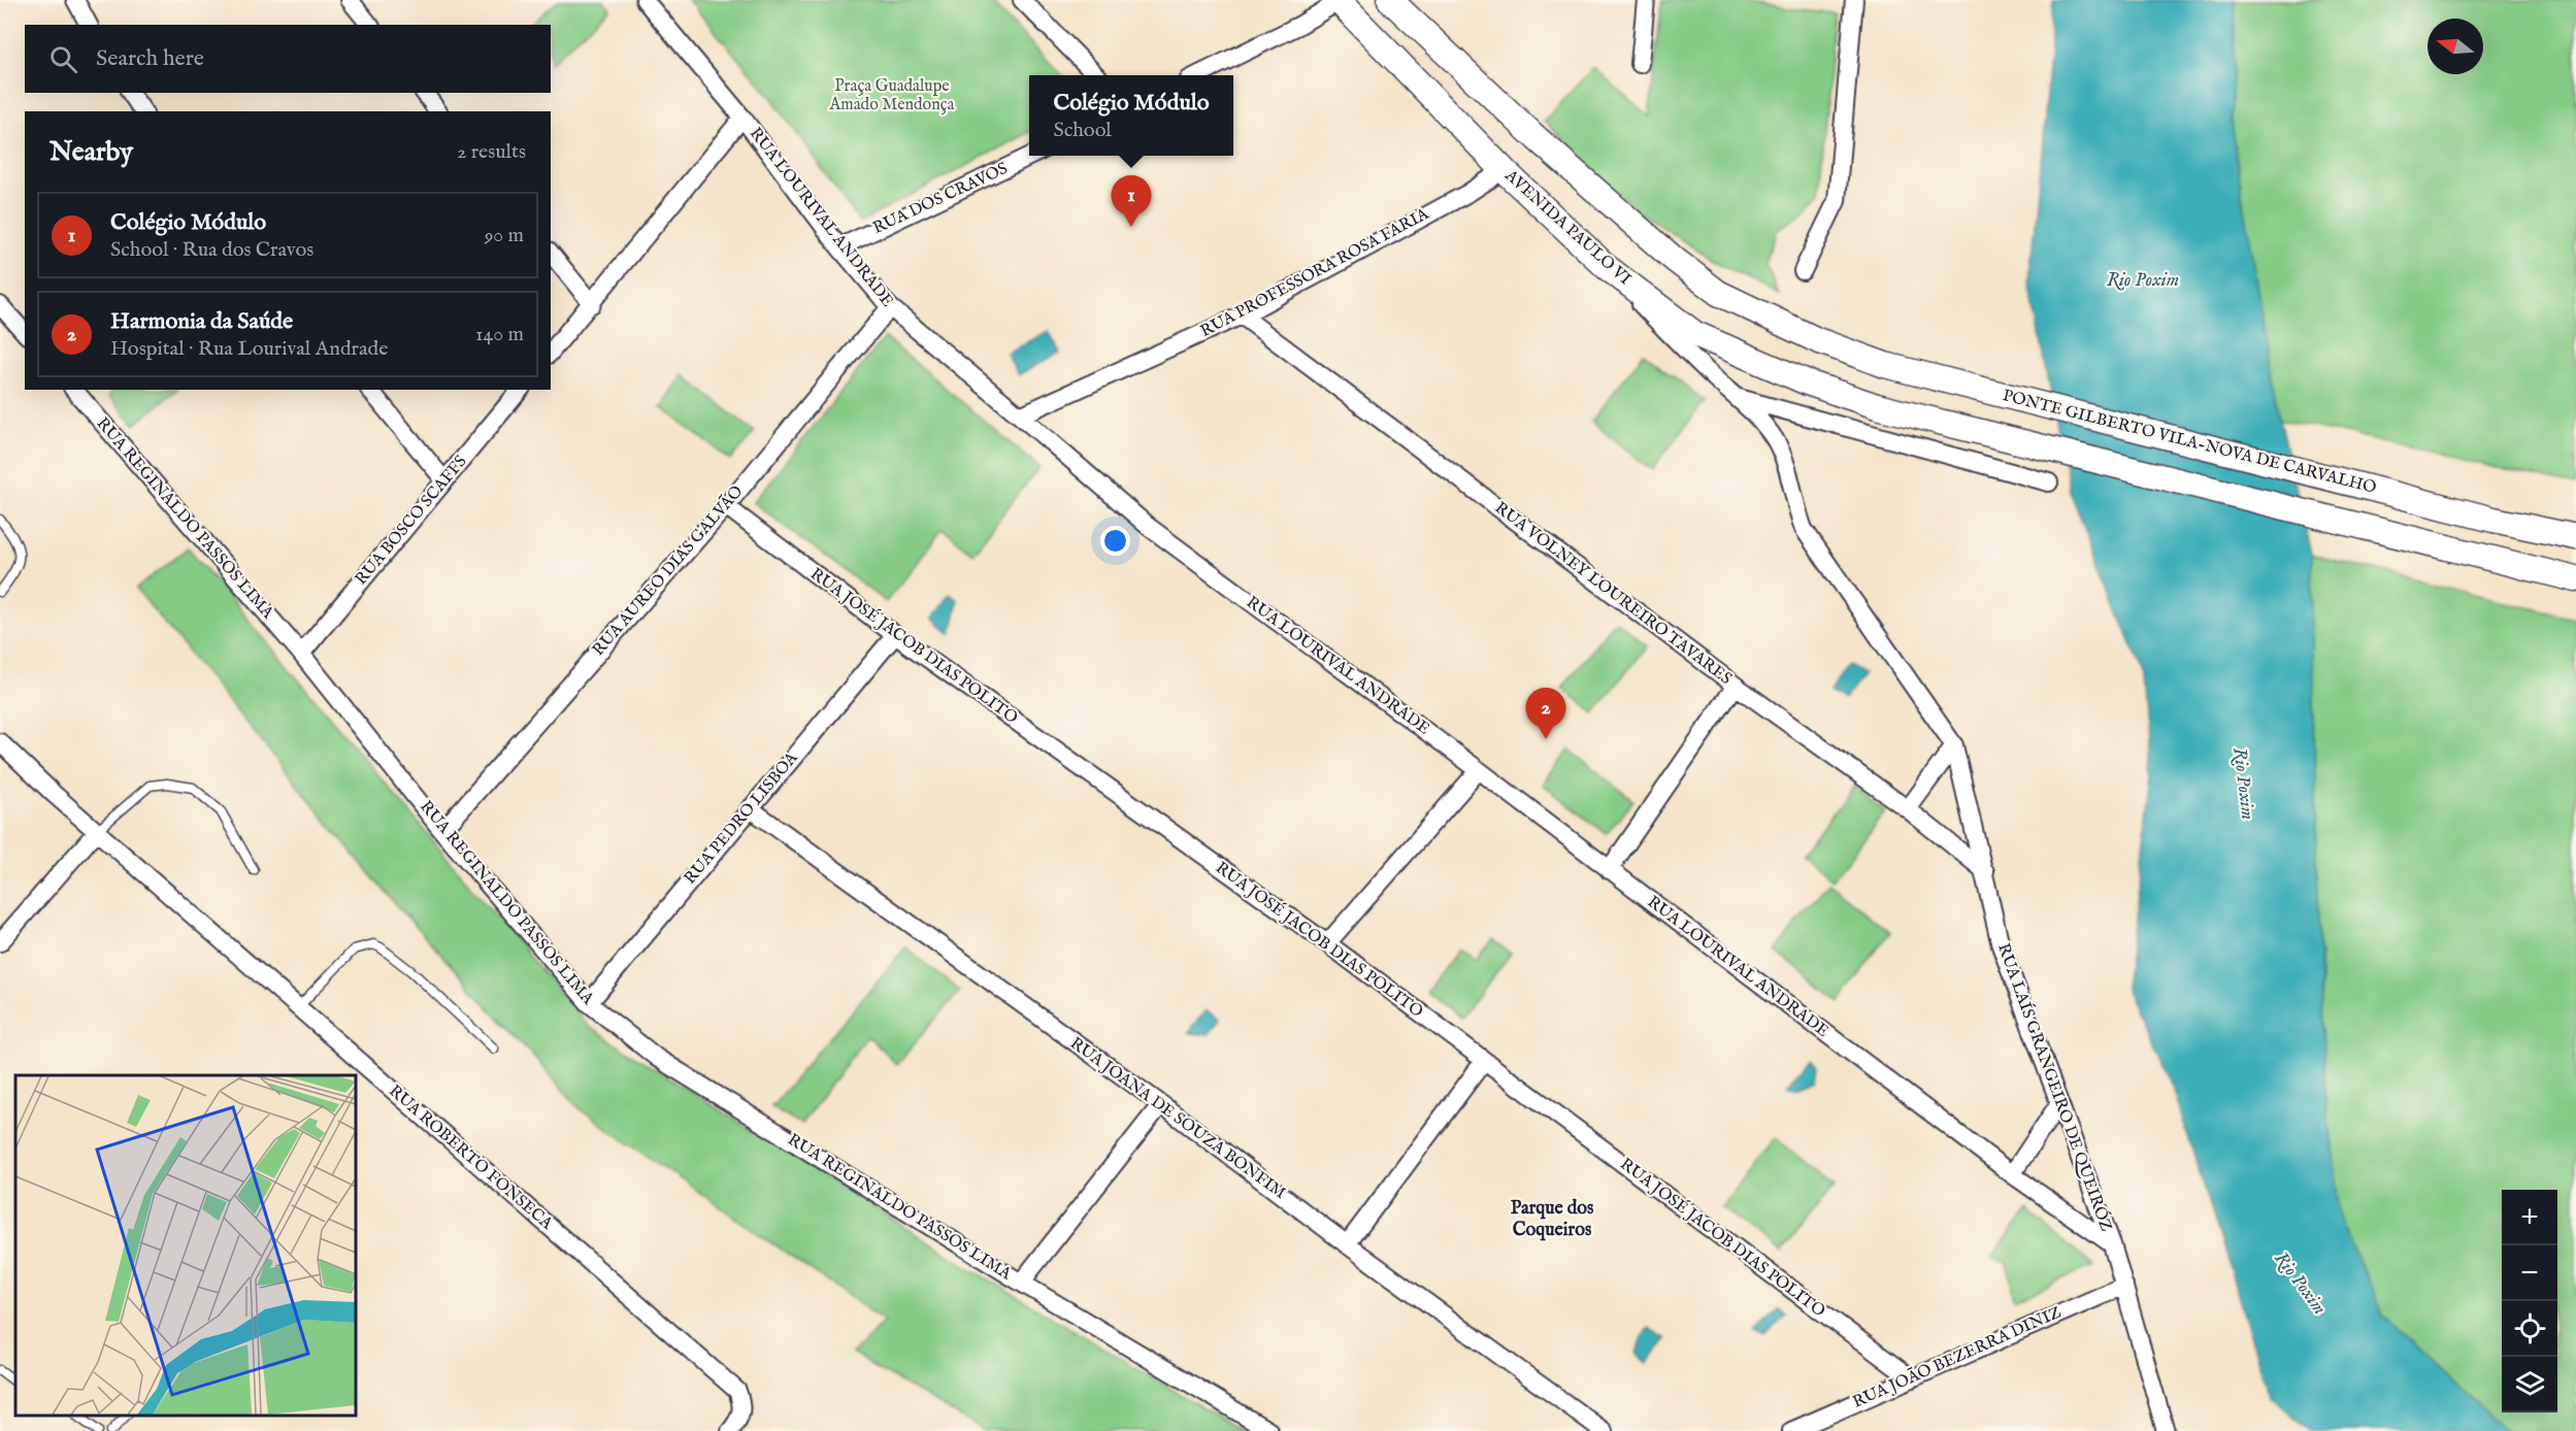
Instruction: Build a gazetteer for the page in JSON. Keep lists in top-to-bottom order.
{
  "streets": {
    "main road": ["AVENIDA PAULO VI", "PONTE GILBERTO VILA-NOVA DE CARVALHO"],
    "street": [
      "RUA DOS CRAVOS",
      "RUA LOURIVAL ANDRADE",
      "RUA PROFESSORA ROSA FARIA",
      "RUA REGINALDO PASSOS LIMA",
      "RUA BOSCO SCAFFS",
      "RUA AUREO DIAS GALVÃO",
      "RUA VOLNEY LOUREIRO TAVARES",
      "RUA JOSÉ JACOB DIAS POLITO",
      "RUA PEDRO LISBOA",
      "RUA LAÍS GRANGEIRO DE QUEIRÓZ",
      "RUA JOANA DE SOUZA BONFIM",
      "RUA ROBERTO FONSECA",
      "RUA JOÃO BEZERRA DINIZ"
    ]
  },
  "crossings": [
    ["RUA DOS CRAVOS", "RUA LOURIVAL ANDRADE"],
    ["RUA LOURIVAL ANDRADE", "RUA PROFESSORA ROSA FARIA"],
    ["RUA LOURIVAL ANDRADE", "RUA AUREO DIAS GALVÃO"],
    ["RUA LOURIVAL ANDRADE", "RUA LAÍS GRANGEIRO DE QUEIRÓZ"],
    ["AVENIDA PAULO VI", "RUA PROFESSORA ROSA FARIA"],
    ["AVENIDA PAULO VI", "RUA LAÍS GRANGEIRO DE QUEIRÓZ"],
    ["RUA PROFESSORA ROSA FARIA", "RUA VOLNEY LOUREIRO TAVARES"],
    ["RUA REGINALDO PASSOS LIMA", "RUA BOSCO SCAFFS"],
    ["RUA REGINALDO PASSOS LIMA", "RUA AUREO DIAS GALVÃO"],
    ["RUA REGINALDO PASSOS LIMA", "RUA PEDRO LISBOA"],
    ["RUA AUREO DIAS GALVÃO", "RUA JOSÉ JACOB DIAS POLITO"],
    ["RUA VOLNEY LOUREIRO TAVARES", "RUA LAÍS GRANGEIRO DE QUEIRÓZ"],
    ["RUA JOSÉ JACOB DIAS POLITO", "RUA PEDRO LISBOA"],
    ["RUA JOSÉ JACOB DIAS POLITO", "RUA JOÃO BEZERRA DINIZ"],
    ["RUA PEDRO LISBOA", "RUA JOANA DE SOUZA BONFIM"],
    ["RUA LAÍS GRANGEIRO DE QUEIRÓZ", "RUA JOÃO BEZERRA DINIZ"]
  ],
  "districts": ["Parque dos Coqueiros"],
  "water": ["Rio Poxim"],
  "parks": ["Praça Guadalupe Amado Mendonça"],
  "north": "left",
  "page": {
    "search": "Search here",
    "popup": ["Colégio Módulo", "School"],
    "heading": ["Nearby", "2 results"],
    "pins": ["1", "2"],
    "list": [
      {
        "mark": "1",
        "name": "Colégio Módulo",
        "note": "School · Rua dos Cravos",
        "value": "90 m"
      },
      {
        "mark": "2",
        "name": "Harmonia da Saúde",
        "note": "Hospital · Rua Lourival Andrade",
        "value": "140 m"
      }
    ],
    "map_buttons": ["+", "−"]
  }
}
